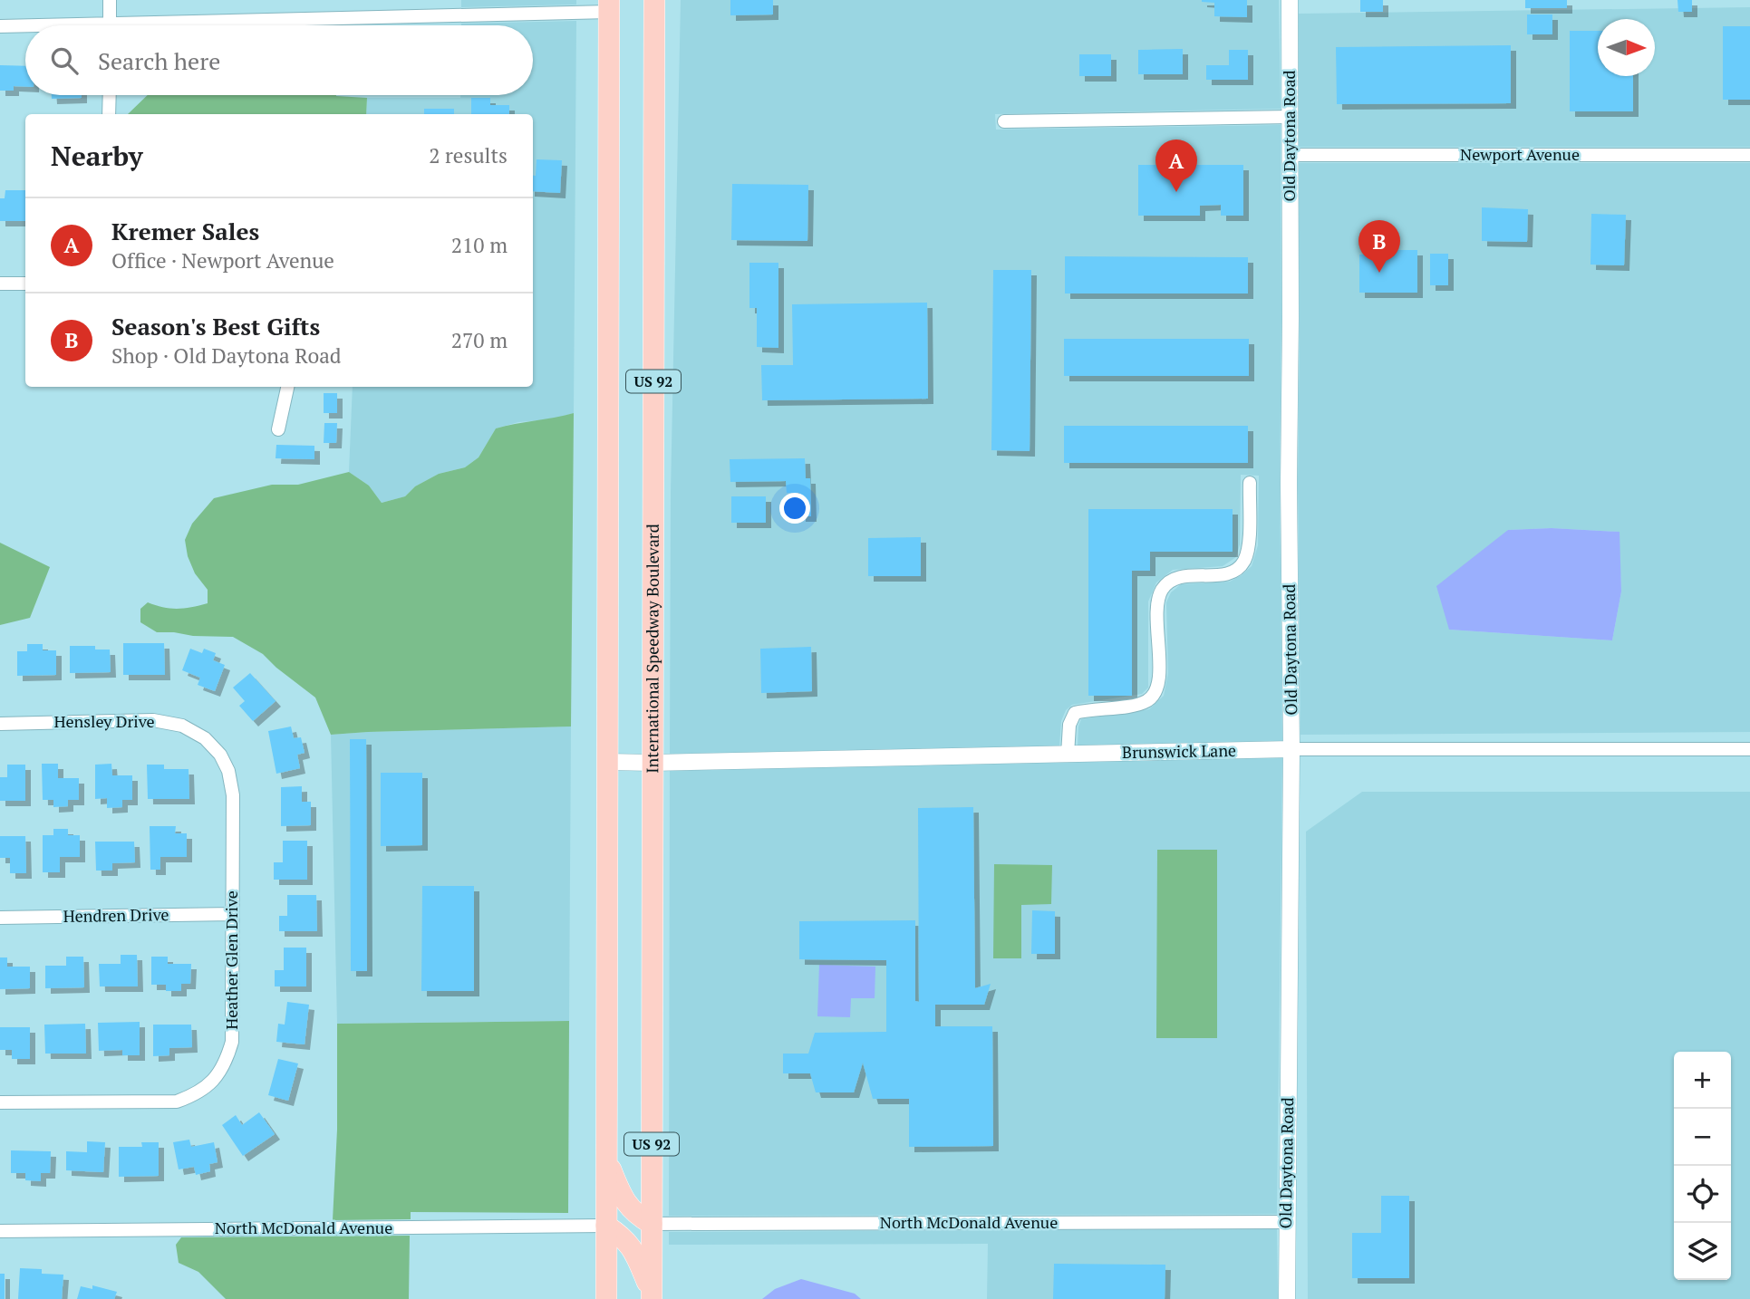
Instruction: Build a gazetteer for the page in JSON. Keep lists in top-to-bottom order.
{
  "streets": {
    "main road": ["US 92", "International Speedway Boulevard"],
    "street": [
      "Old Daytona Road",
      "Newport Avenue",
      "Hensley Drive",
      "Brunswick Lane",
      "Hendren Drive",
      "Heather Glen Drive",
      "North McDonald Avenue"
    ]
  },
  "crossings": [
    ["Old Daytona Road", "Newport Avenue"],
    ["Old Daytona Road", "Brunswick Lane"],
    ["Old Daytona Road", "North McDonald Avenue"],
    ["US 92", "Brunswick Lane"],
    ["US 92", "North McDonald Avenue"],
    ["International Speedway Boulevard", "Brunswick Lane"],
    ["International Speedway Boulevard", "North McDonald Avenue"],
    ["Hensley Drive", "Heather Glen Drive"],
    ["Hendren Drive", "Heather Glen Drive"]
  ],
  "north": "right",
  "page": {
    "search": "Search here",
    "heading": ["Nearby", "2 results"],
    "pins": ["A", "B"],
    "list": [
      {
        "mark": "A",
        "name": "Kremer Sales",
        "note": "Office · Newport Avenue",
        "value": "210 m"
      },
      {
        "mark": "B",
        "name": "Season's Best Gifts",
        "note": "Shop · Old Daytona Road",
        "value": "270 m"
      }
    ],
    "map_buttons": ["+", "−"]
  }
}
